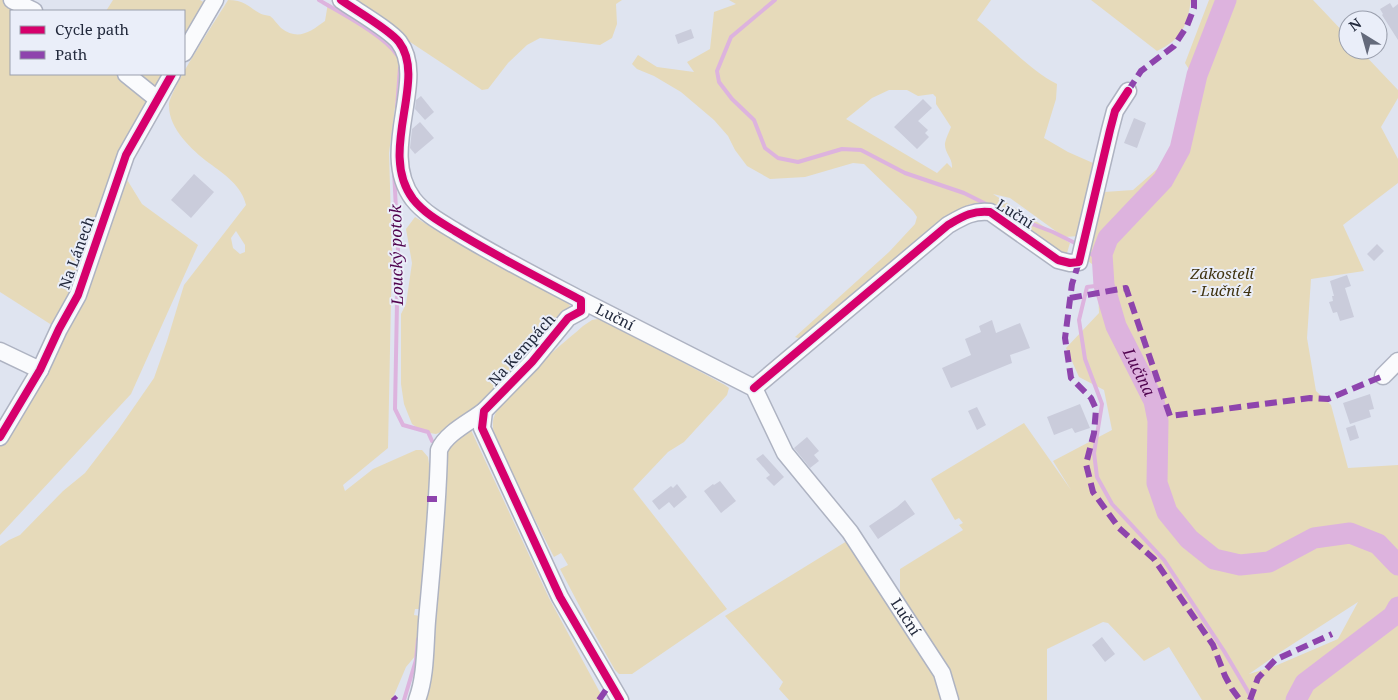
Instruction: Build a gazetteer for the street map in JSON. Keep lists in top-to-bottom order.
{
  "streets": {
    "street": ["Luční", "Na Lánech", "Na Kempách"]
  },
  "crossings": [
    ["Luční", "Na Kempách"]
  ],
  "water": ["Loucký potok", "Lučina"],
  "parks": ["Zákostelí - Luční 4"],
  "legend": ["Cycle path", "Path"],
  "north": "top left"
}
